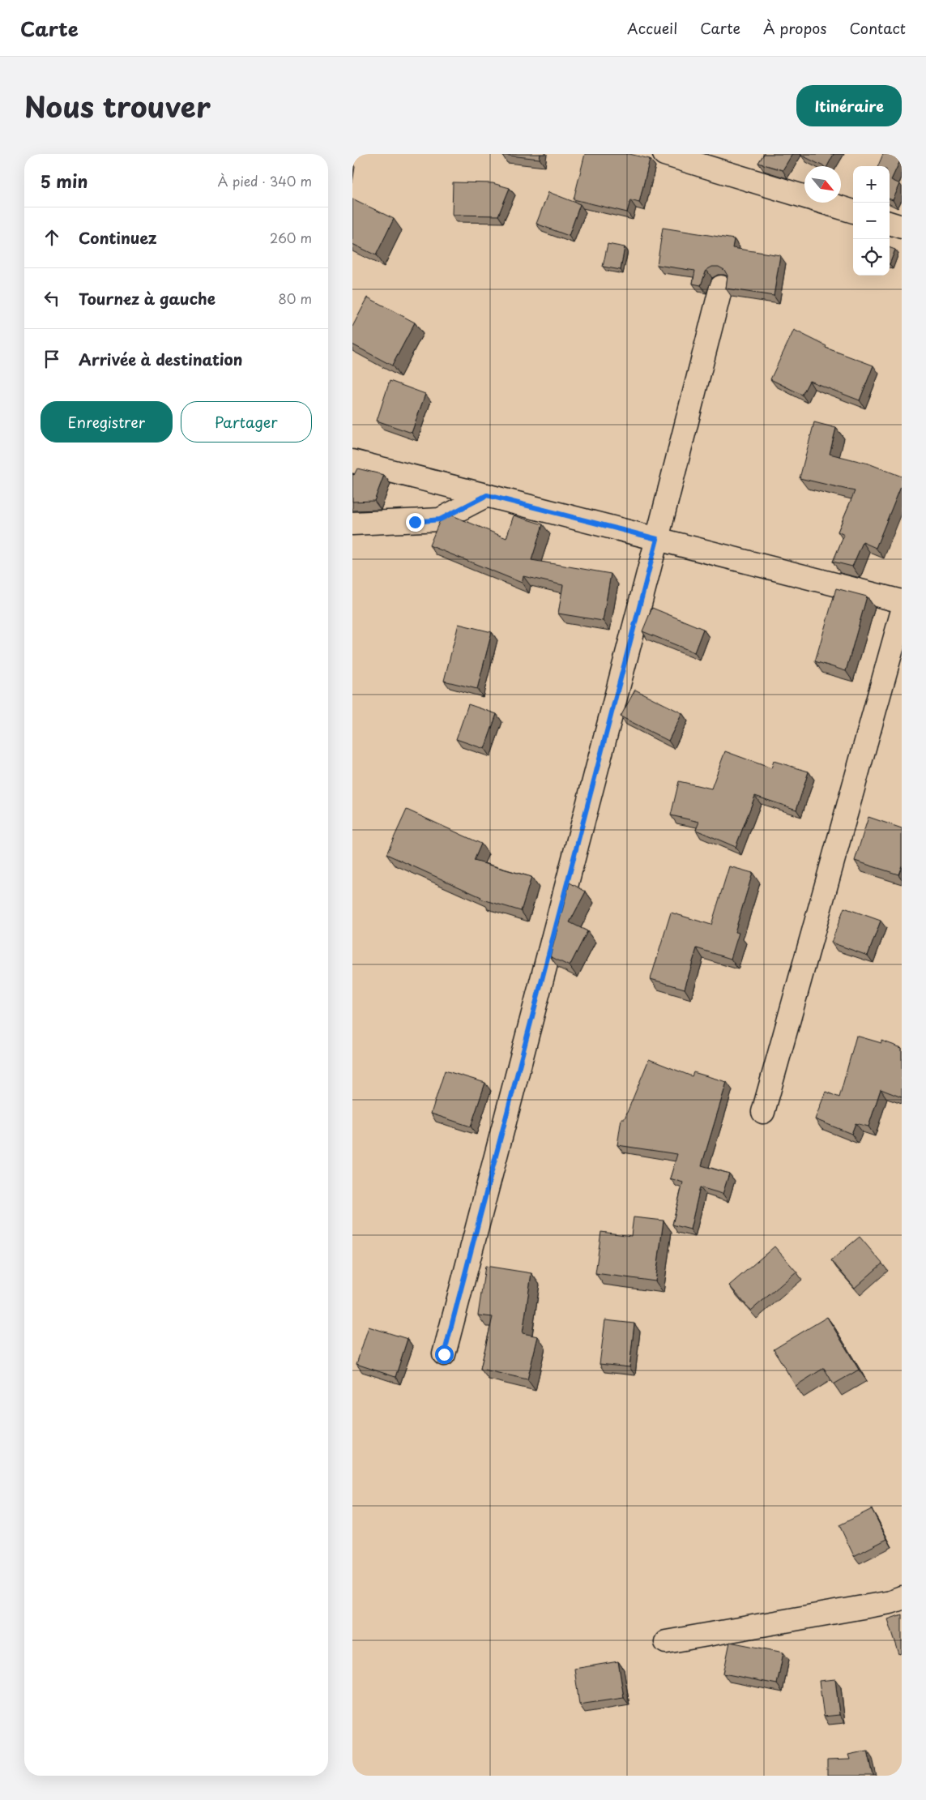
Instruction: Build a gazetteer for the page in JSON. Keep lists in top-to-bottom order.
{
  "north": "bottom right",
  "page": {
    "header": "Carte",
    "nav": [
      "Accueil",
      "Carte",
      "À propos",
      "Contact"
    ],
    "title": "Nous trouver",
    "buttons": [
      "Itinéraire",
      ["Enregistrer", "Partager"]
    ],
    "heading": ["5 min", "À pied · 340 m"],
    "map_buttons": ["+", "−"],
    "list": [
      ["Continuez", "260 m"],
      ["Tournez à gauche", "80 m"],
      "Arrivée à destination"
    ]
  }
}
